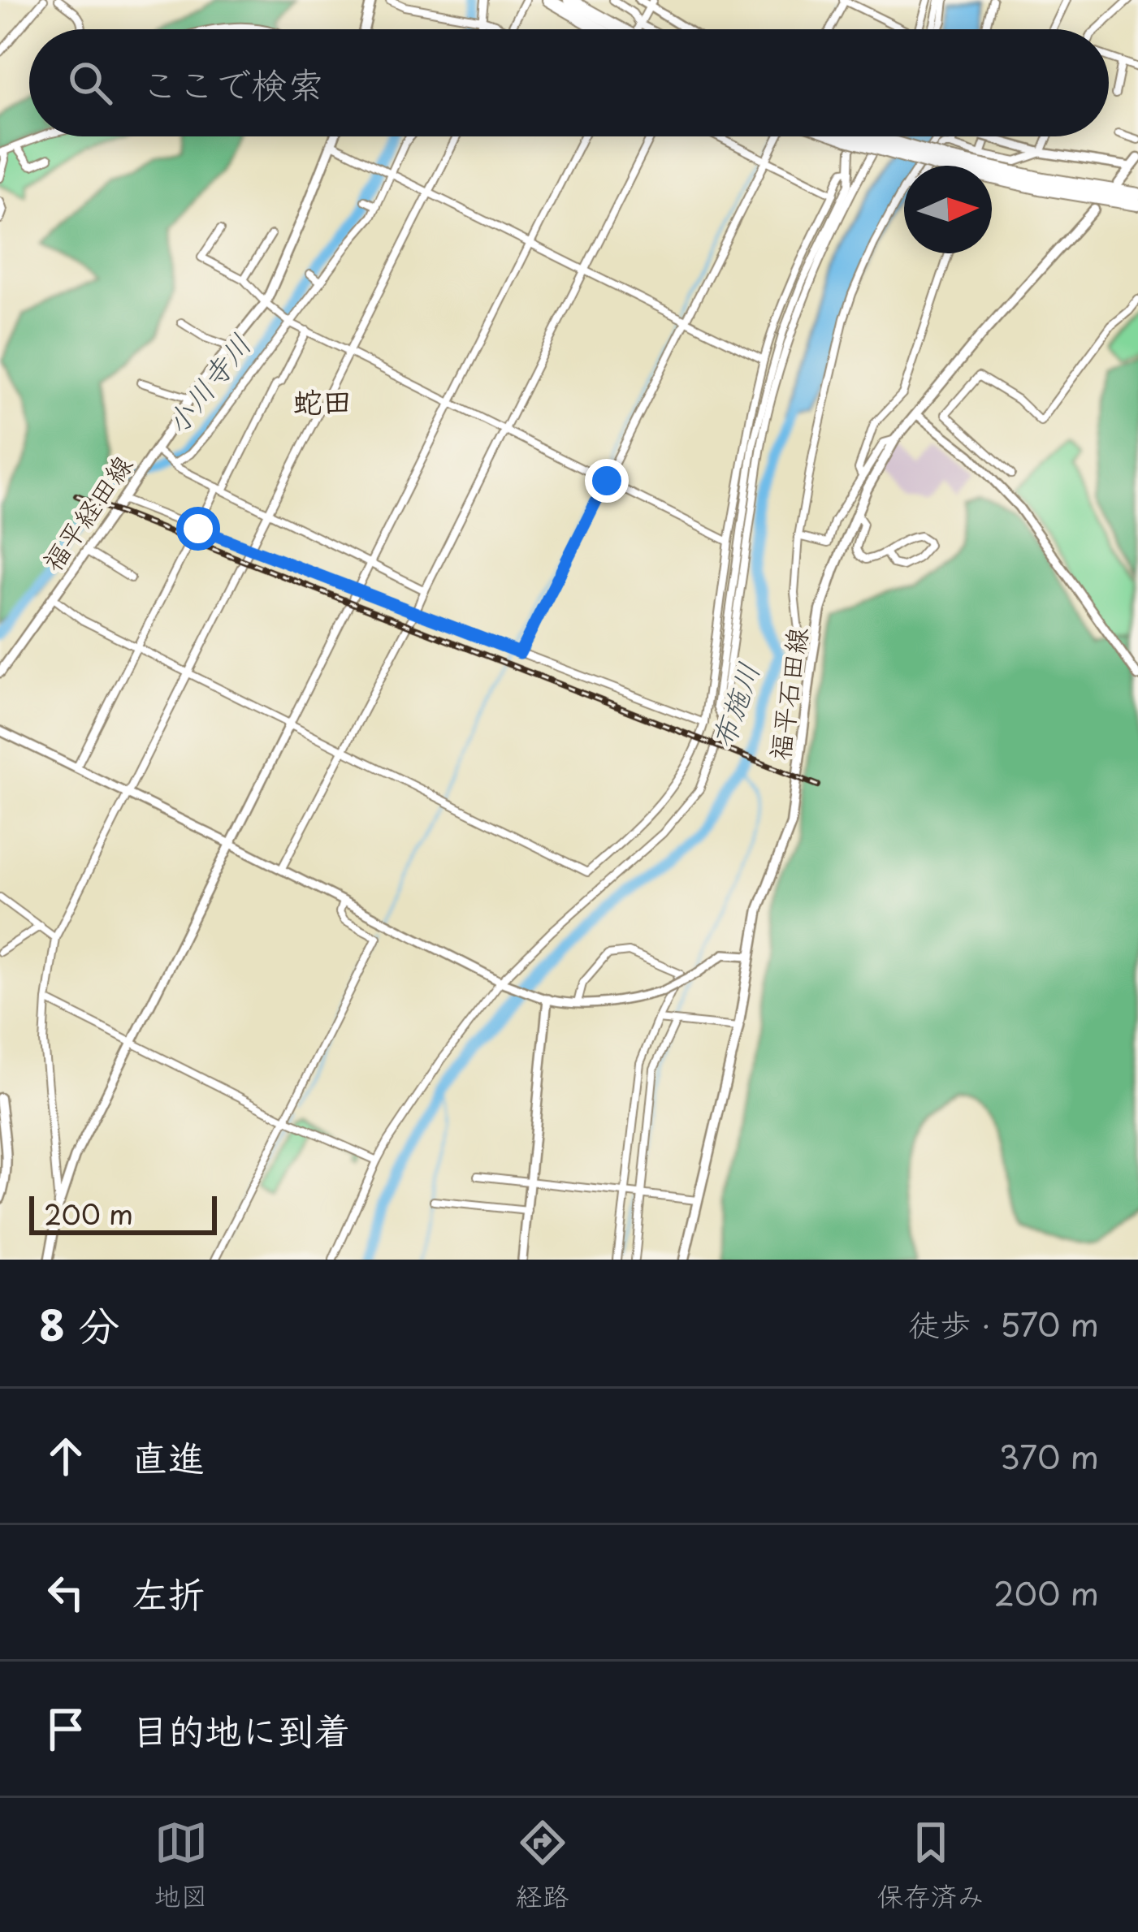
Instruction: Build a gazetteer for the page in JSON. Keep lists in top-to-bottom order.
{
  "streets": {
    "main road": ["福平経田線", "福平石田線"]
  },
  "districts": ["蛇田"],
  "water": ["小川寺川", "布施川"],
  "scale_bar": "200 m",
  "north": "right",
  "page": {
    "search": "ここで検索",
    "scale": "200 m",
    "heading": ["8 分", "徒歩 · 570 m"],
    "list": [
      ["直進", "370 m"],
      ["左折", "200 m"],
      "目的地に到着"
    ],
    "nav": ["地図", "経路", "保存済み"]
  }
}
